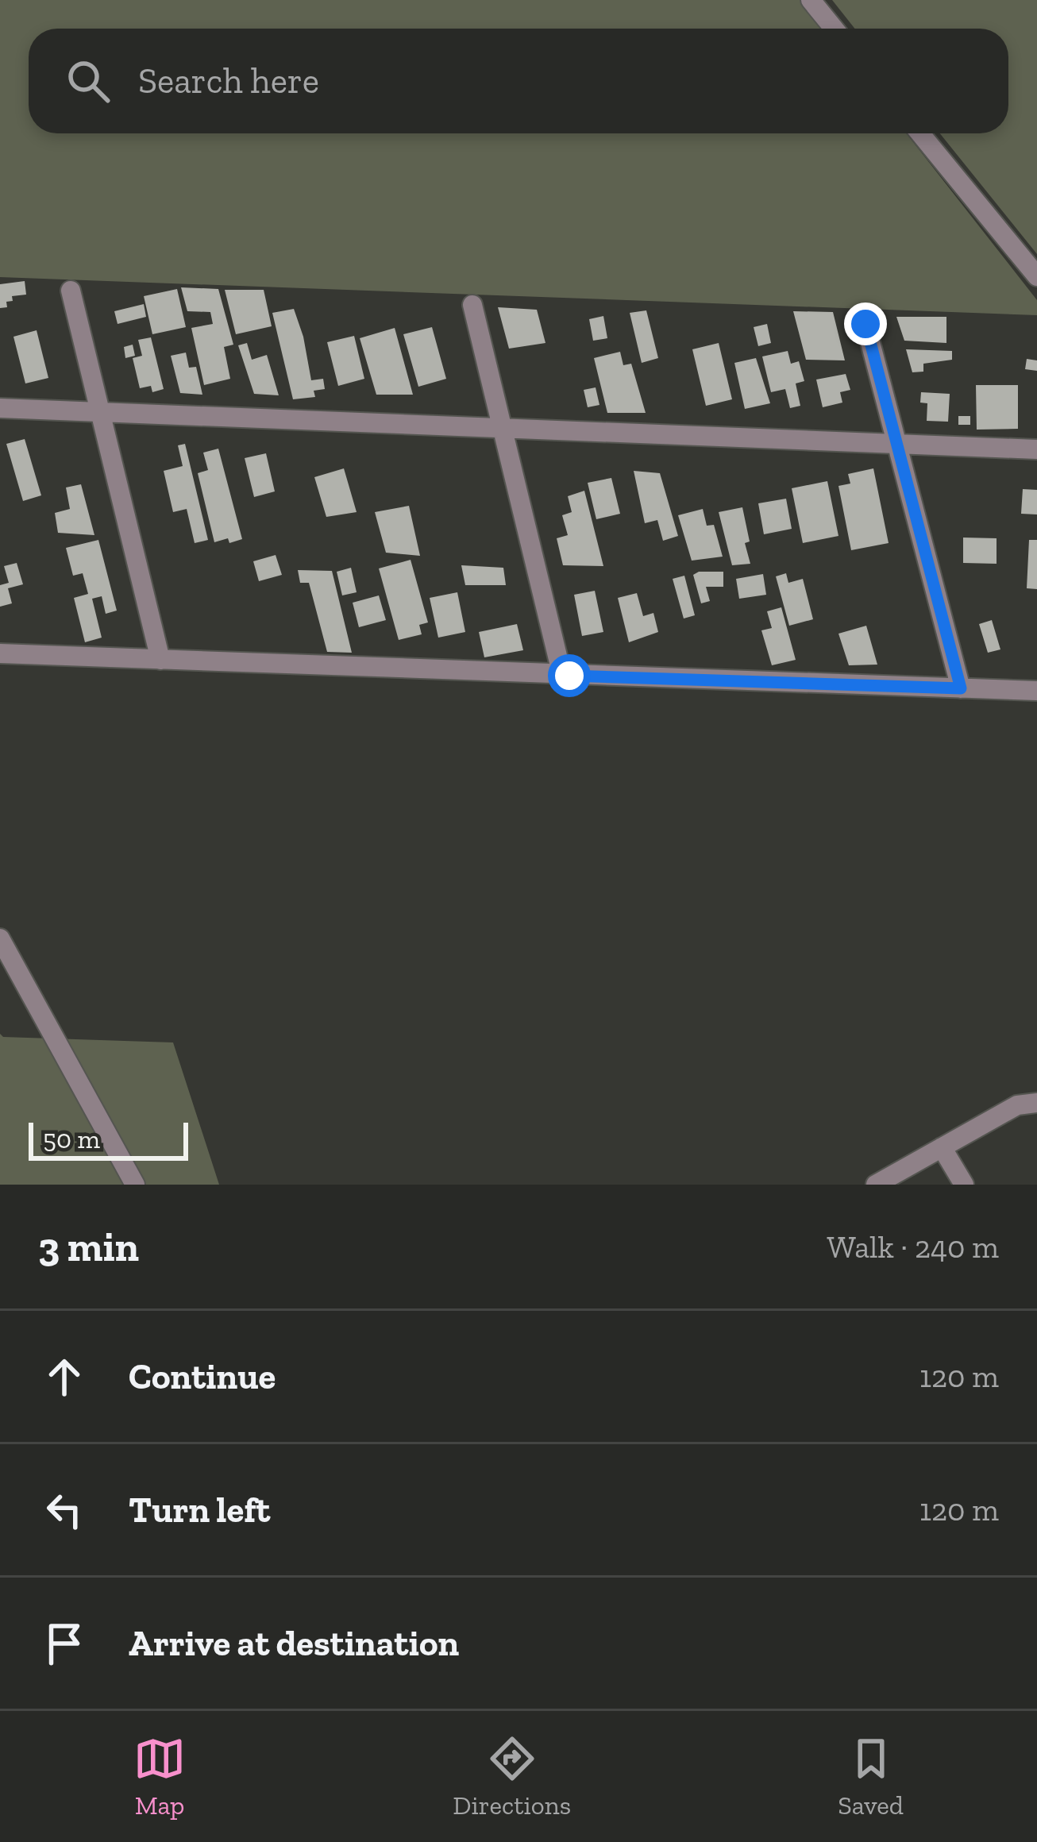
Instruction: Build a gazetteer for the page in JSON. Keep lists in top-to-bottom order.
{
  "scale_bar": "50 m",
  "page": {
    "search": "Search here",
    "scale": "50 m",
    "heading": ["3 min", "Walk · 240 m"],
    "list": [
      ["Continue", "120 m"],
      ["Turn left", "120 m"],
      "Arrive at destination"
    ],
    "nav": ["Map", "Directions", "Saved"]
  }
}
